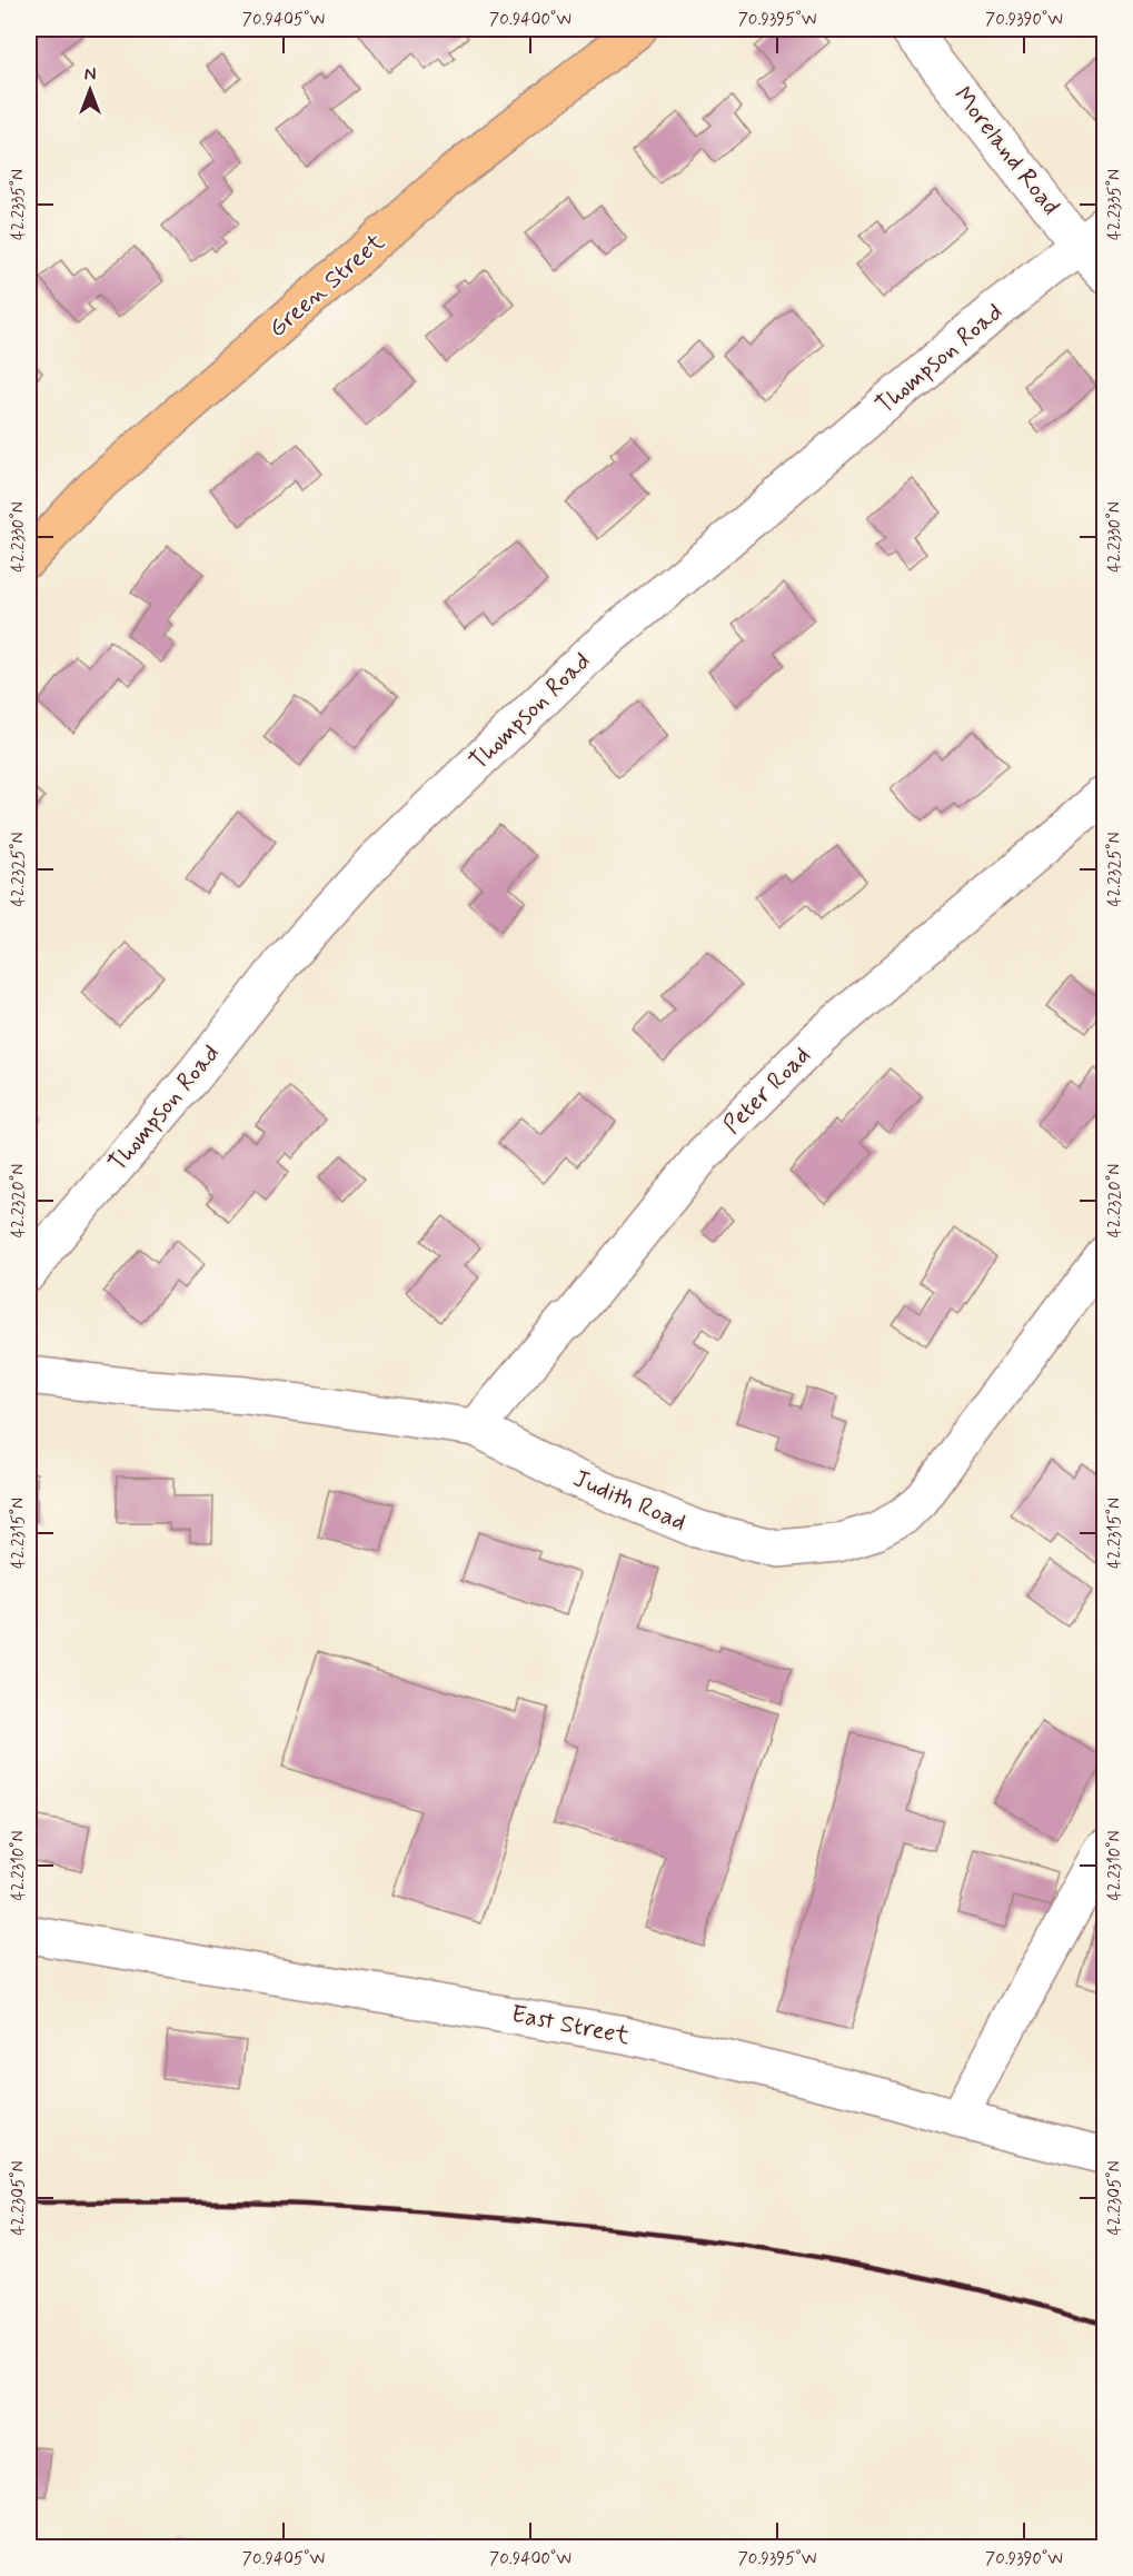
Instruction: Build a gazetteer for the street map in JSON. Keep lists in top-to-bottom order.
{
  "streets": {
    "main road": ["Green Street"],
    "street": [
      "Moreland Road",
      "Thompson Road",
      "Peter Road",
      "Judith Road",
      "East Street"
    ]
  },
  "crossings": [
    ["Moreland Road", "Thompson Road"],
    ["Peter Road", "Judith Road"]
  ],
  "north": "top",
  "coordinates": [
    "70.9405°W",
    "70.9400°W",
    "70.9395°W",
    "70.9390°W",
    "42.2335°N",
    "42.2330°N",
    "42.2325°N",
    "42.2320°N",
    "42.2315°N",
    "42.2310°N",
    "42.2305°N"
  ]
}
